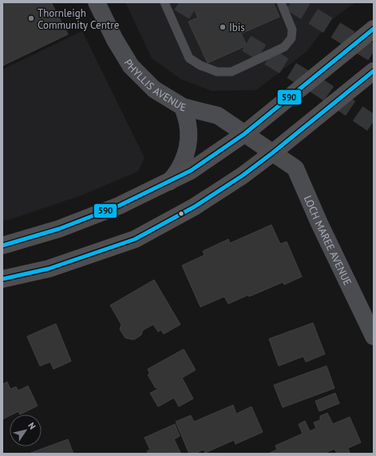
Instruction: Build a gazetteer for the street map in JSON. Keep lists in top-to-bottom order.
{
  "streets": {
    "street": ["PHYLLIS AVENUE", "LOCH MAREE AVENUE"]
  },
  "crossings": [
    ["PHYLLIS AVENUE", "LOCH MAREE AVENUE"]
  ],
  "places": ["Thornleigh Community Centre", "Ibis"],
  "lines": ["transit line 590"],
  "north": "top right"
}
